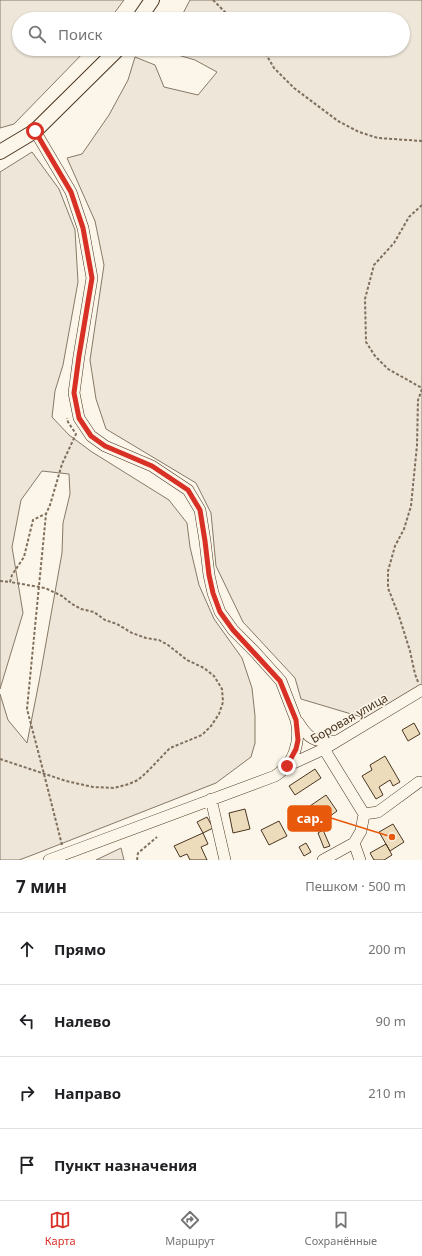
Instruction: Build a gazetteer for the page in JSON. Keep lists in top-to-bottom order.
{
  "streets": {
    "street": ["Боровая улица"]
  },
  "places": ["сар."],
  "page": {
    "search": "Поиск",
    "heading": ["7 мин", "Пешком · 500 m"],
    "list": [
      ["Прямо", "200 m"],
      ["Налево", "90 m"],
      ["Направо", "210 m"],
      "Пункт назначения"
    ],
    "nav": ["Карта", "Маршрут", "Сохранённые"]
  }
}
